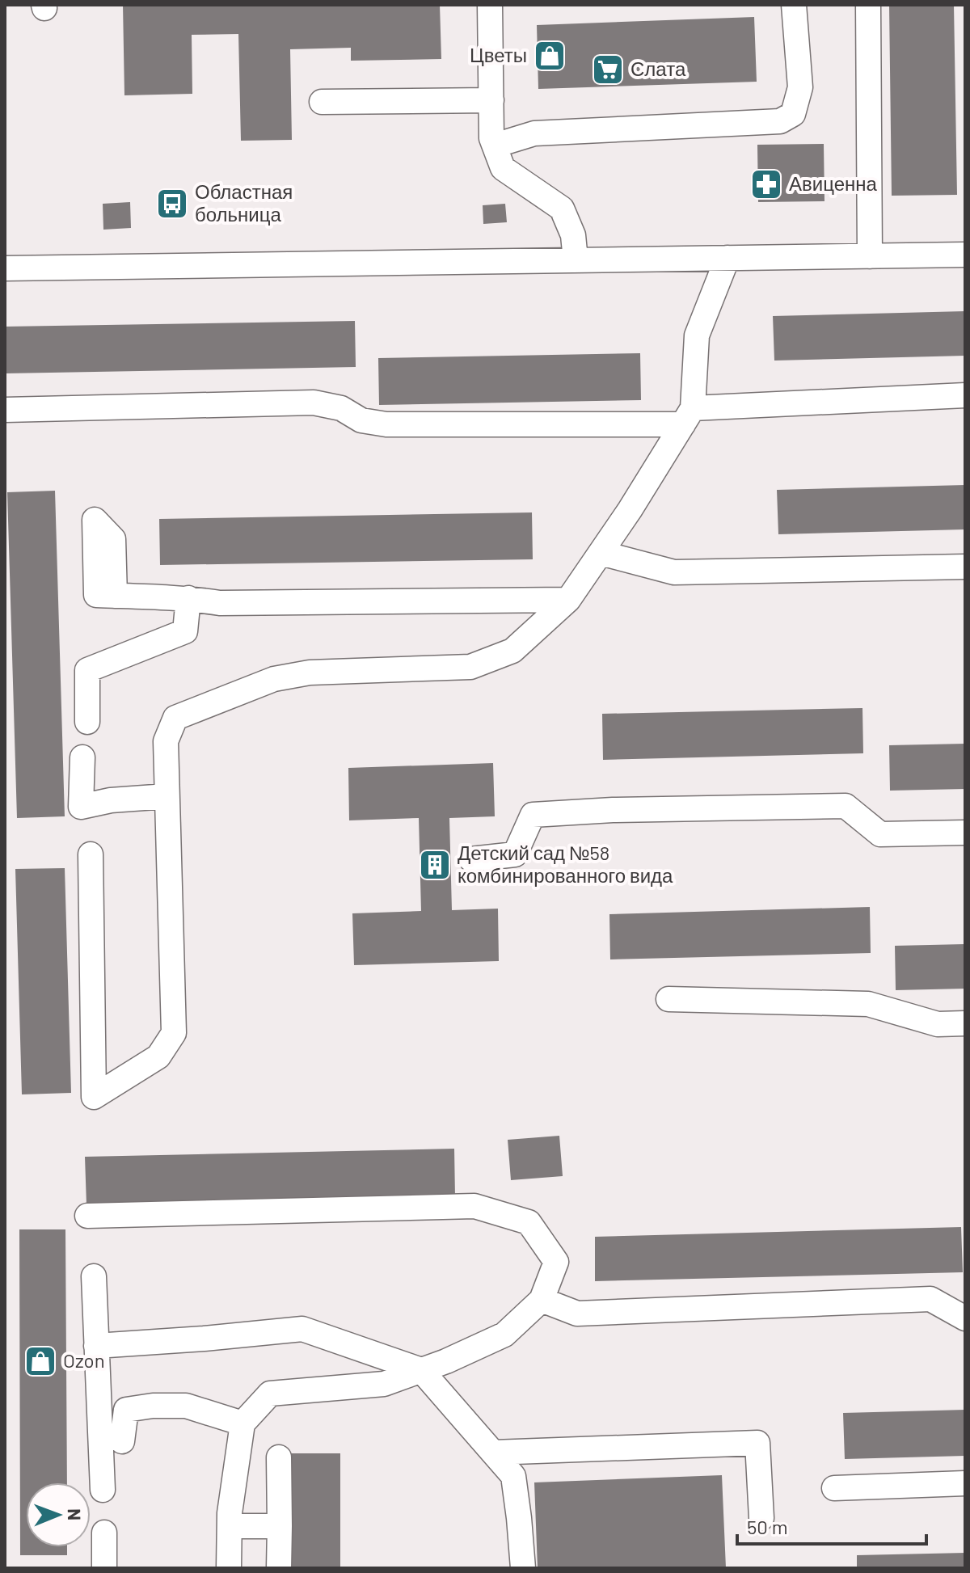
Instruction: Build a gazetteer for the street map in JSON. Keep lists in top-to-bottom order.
{
  "places": {
    "shop": ["Цветы", "Ozon"],
    "supermarket": ["Слата"],
    "pharmacy": ["Авиценна"],
    "bus stop": ["Областная больница"],
    "building": ["Детский сад №58 комбинированного вида"]
  },
  "scale_bar": "50 m",
  "north": "right"
}
